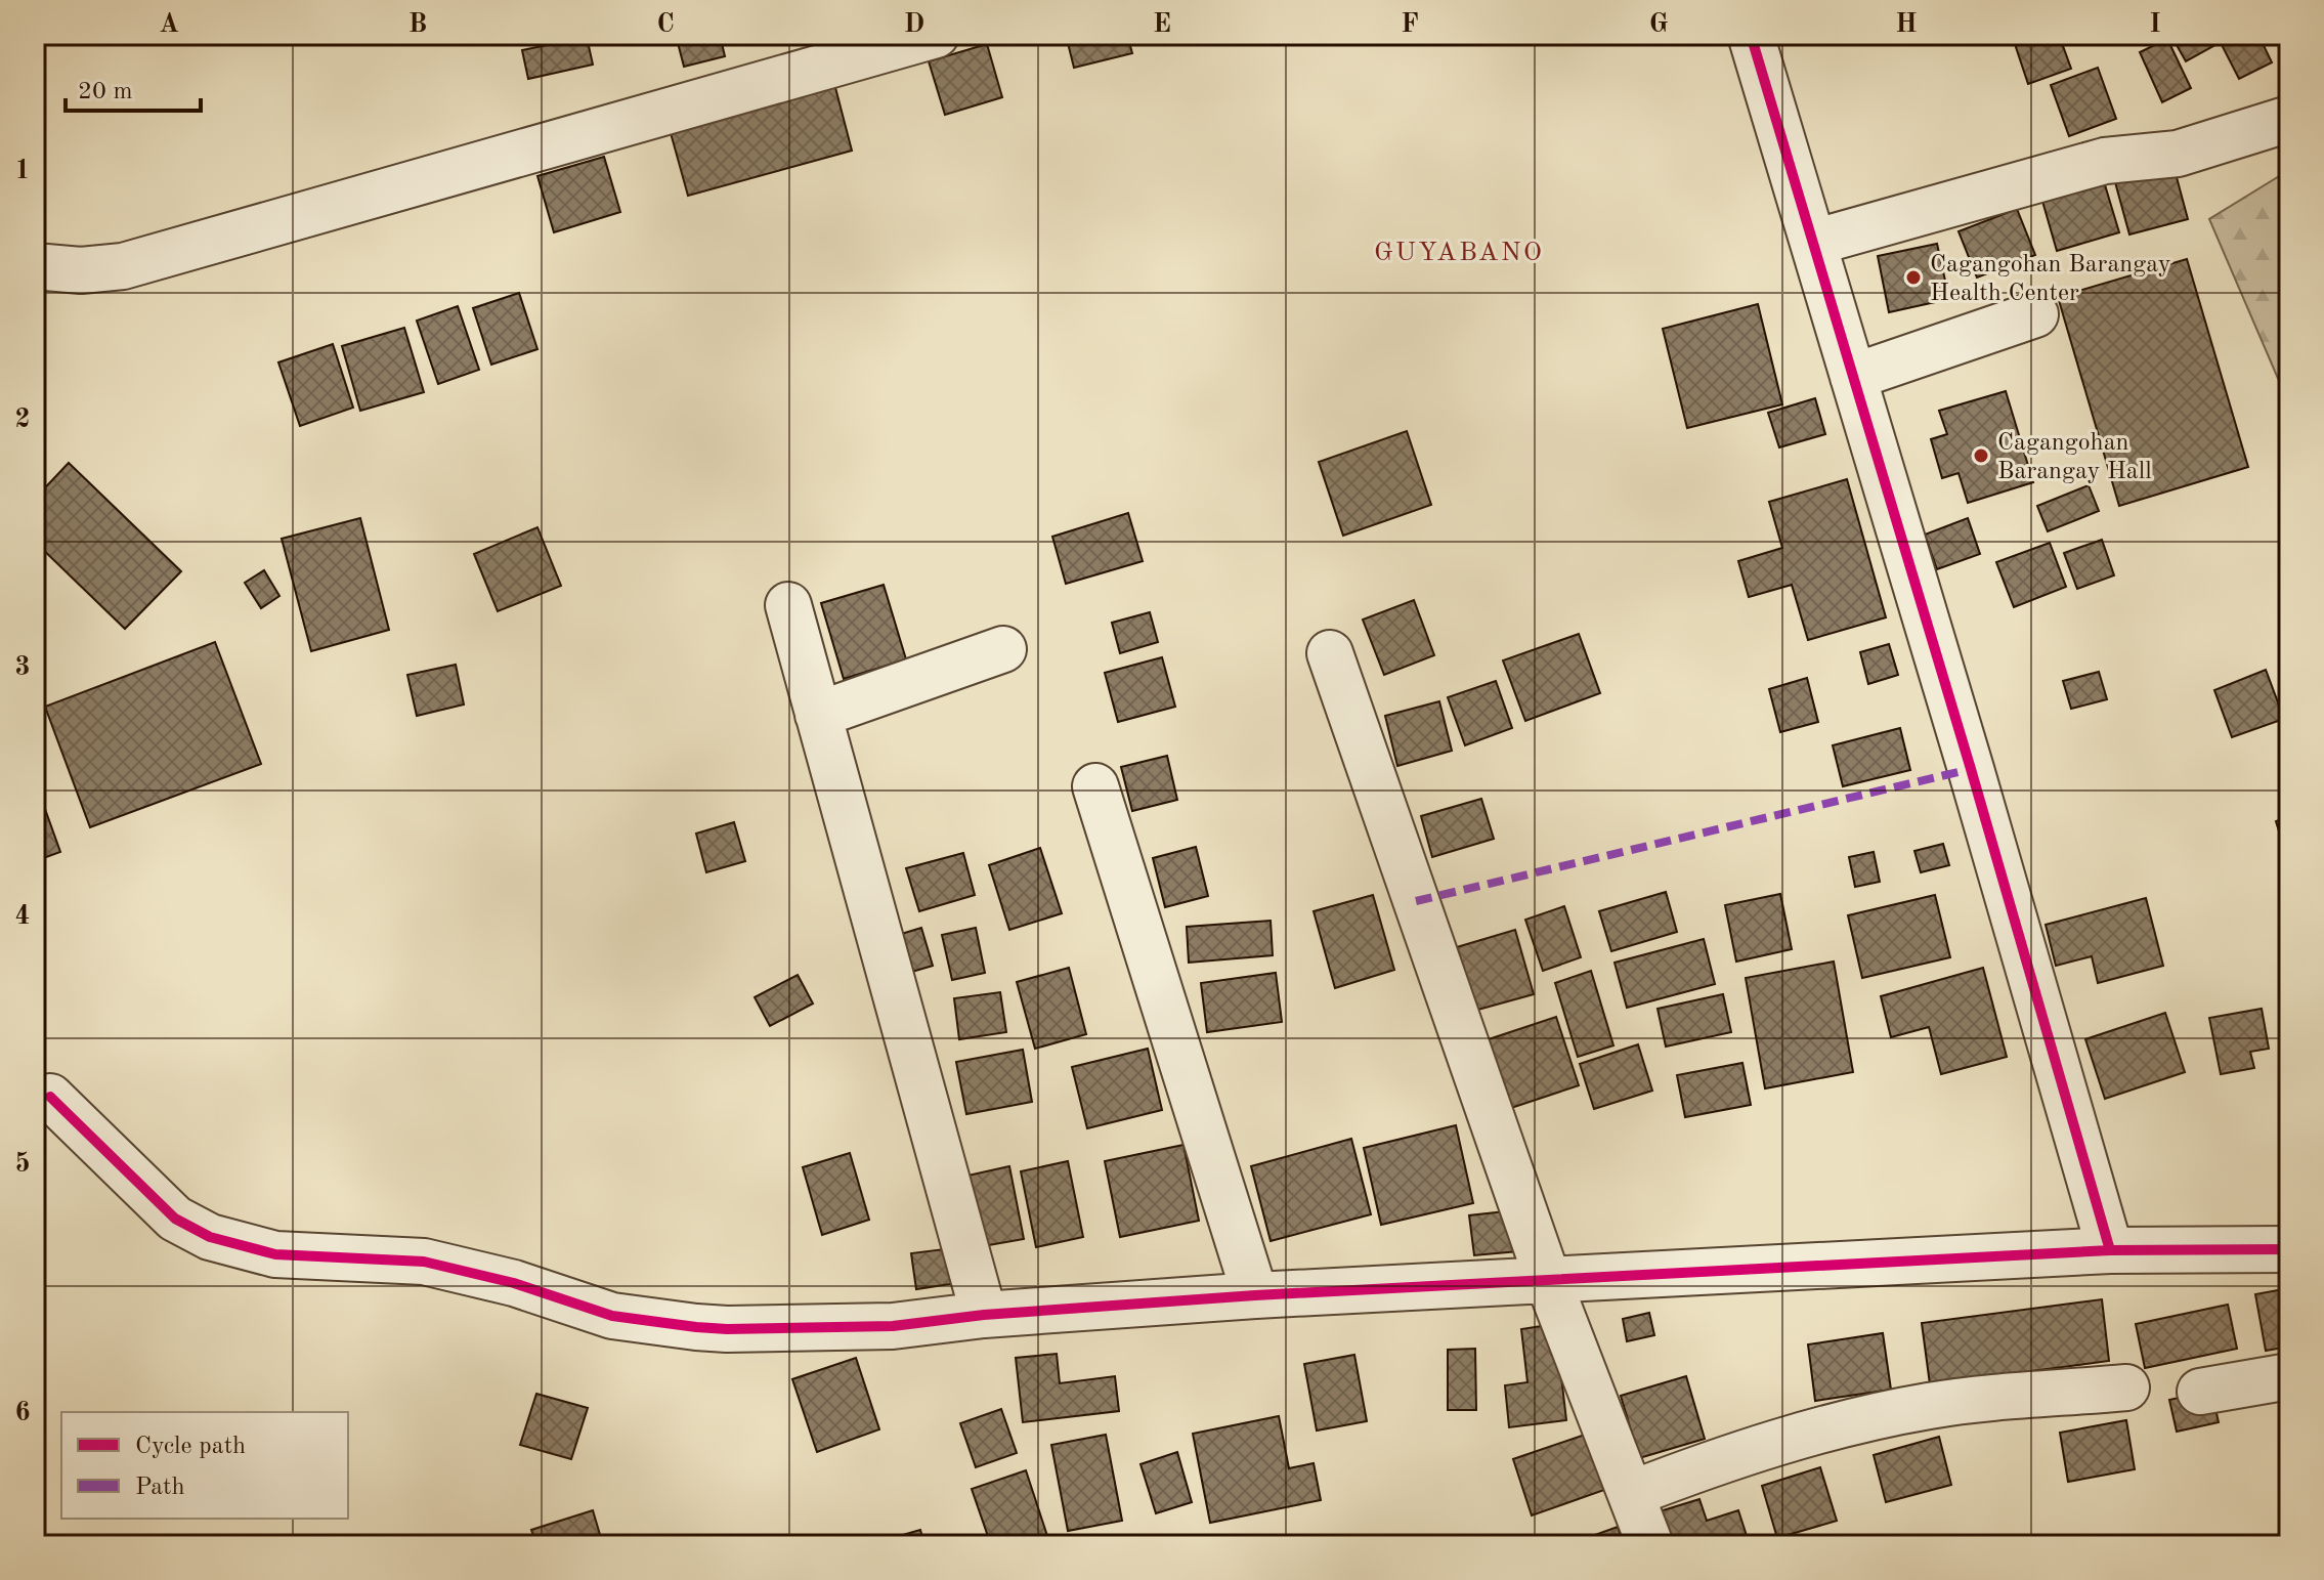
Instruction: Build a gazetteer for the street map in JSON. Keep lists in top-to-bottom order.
{
  "districts": ["GUYABANO"],
  "places": ["Cagangohan Barangay Health Center", "Cagangohan Barangay Hall"],
  "legend": ["Cycle path", "Path"],
  "scale_bar": "20 m",
  "grid": {
    "columns": [
      "A",
      "B",
      "C",
      "D",
      "E",
      "F",
      "G",
      "H",
      "I"
    ],
    "rows": [
      "1",
      "2",
      "3",
      "4",
      "5",
      "6"
    ]
  }
}
